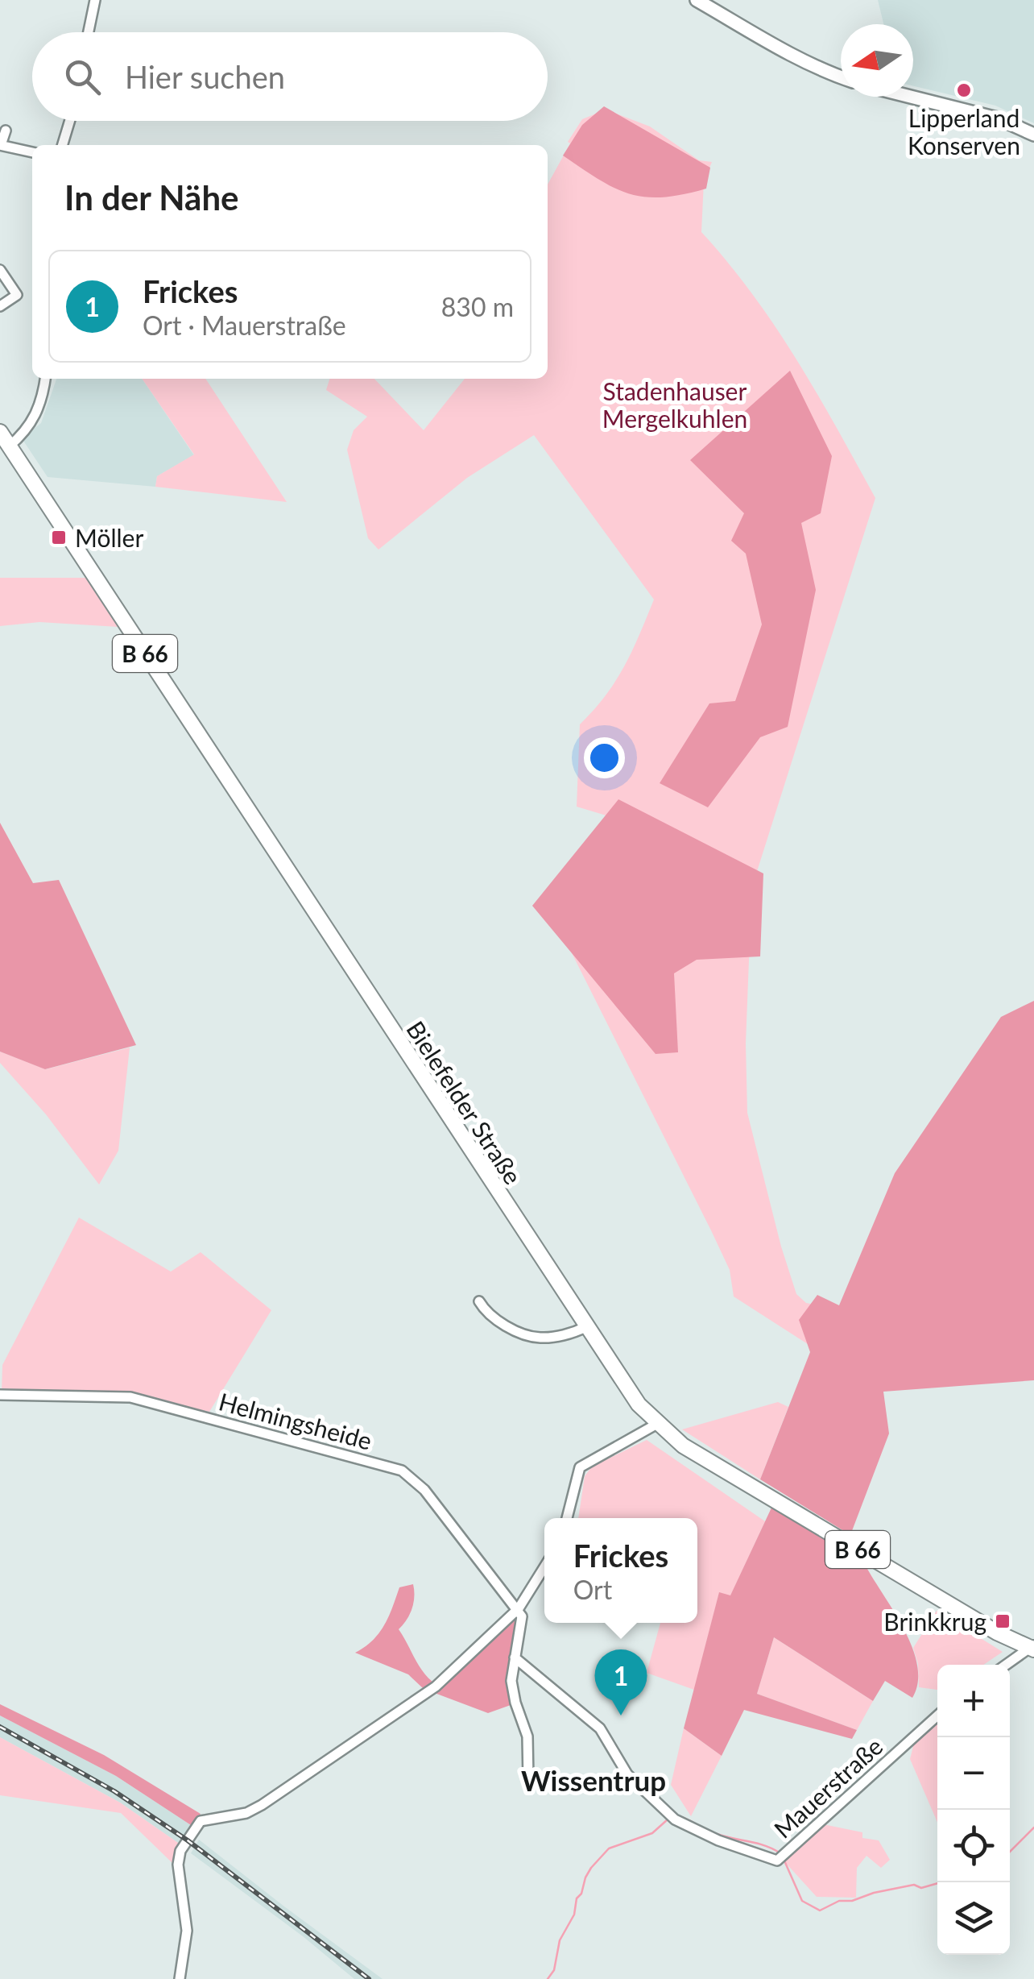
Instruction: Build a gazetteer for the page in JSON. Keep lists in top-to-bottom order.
{
  "streets": {
    "main road": ["B 66", "Bielefelder Straße"],
    "street": ["Helmingsheide", "Mauerstraße"]
  },
  "districts": ["Wissentrup"],
  "parks": ["Stadenhauser Mergelkuhlen"],
  "places": {
    "other": ["Lipperland Konserven"],
    "transit": ["Möller", "Brinkkrug"]
  },
  "north": "left",
  "page": {
    "search": "Hier suchen",
    "heading": "In der Nähe",
    "list": [
      {
        "mark": "1",
        "name": "Frickes",
        "note": "Ort · Mauerstraße",
        "value": "830 m"
      }
    ],
    "popup": ["Frickes", "Ort"],
    "pins": "1",
    "map_buttons": ["+", "−"]
  }
}
